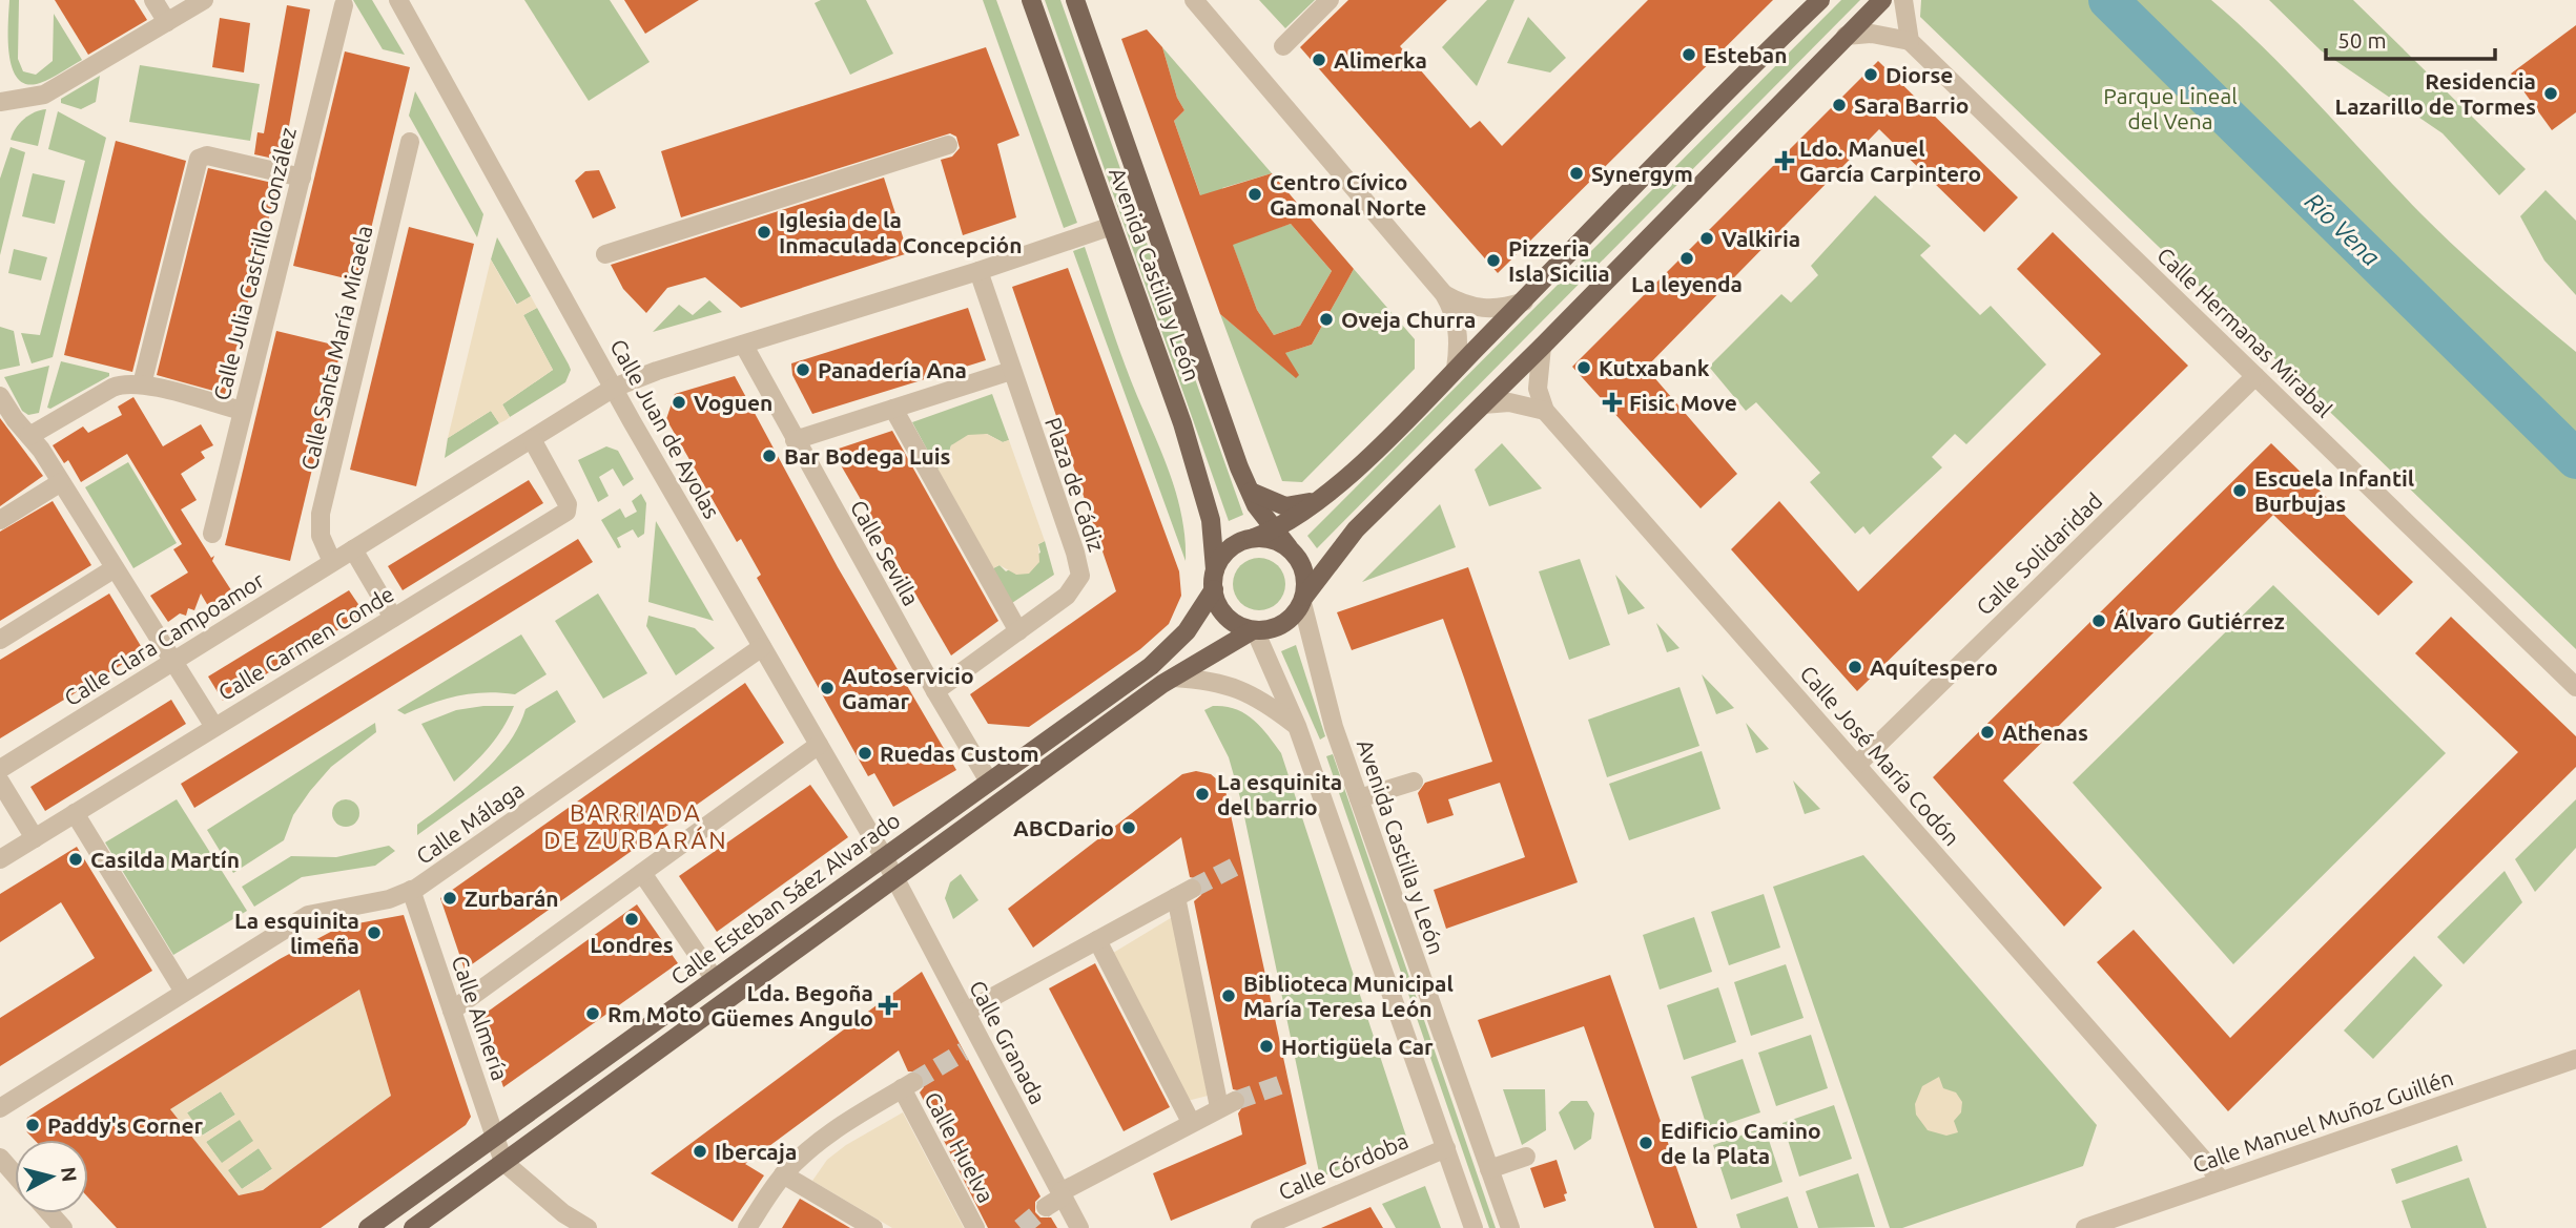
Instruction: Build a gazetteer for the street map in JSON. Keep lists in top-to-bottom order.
{
  "streets": {
    "main road": ["Avenida Castilla y León", "Calle Esteban Sáez Alvarado"],
    "street": [
      "Calle Julia Castrillo González",
      "Calle Hermanas Mirabal",
      "Calle Santa María Micaela",
      "Calle Juan de Ayolas",
      "Plaza de Cádiz",
      "Calle Sevilla",
      "Calle Solidaridad",
      "Calle Clara Campoamor",
      "Calle Carmen Conde",
      "Calle José María Codón",
      "Calle Málaga",
      "Calle Almería",
      "Calle Granada",
      "Calle Manuel Muñoz Guillén",
      "Calle Huelva",
      "Calle Córdoba"
    ]
  },
  "crossings": [
    ["Avenida Castilla y León", "Calle Clara Campoamor"],
    ["Avenida Castilla y León", "Calle Esteban Sáez Alvarado"],
    ["Calle Hermanas Mirabal", "Calle Solidaridad"],
    ["Calle Santa María Micaela", "Calle Clara Campoamor"],
    ["Calle Juan de Ayolas", "Calle Clara Campoamor"],
    ["Calle Juan de Ayolas", "Calle Málaga"],
    ["Calle Juan de Ayolas", "Calle Esteban Sáez Alvarado"],
    ["Calle Juan de Ayolas", "Calle Granada"],
    ["Plaza de Cádiz", "Calle Sevilla"],
    ["Plaza de Cádiz", "Calle Clara Campoamor"],
    ["Calle Sevilla", "Calle Clara Campoamor"],
    ["Calle Sevilla", "Calle Esteban Sáez Alvarado"],
    ["Calle Solidaridad", "Calle José María Codón"],
    ["Calle Clara Campoamor", "Calle Carmen Conde"],
    ["Calle José María Codón", "Calle Manuel Muñoz Guillén"],
    ["Calle Málaga", "Calle Almería"],
    ["Calle Esteban Sáez Alvarado", "Calle Almería"]
  ],
  "districts": ["BARRIADA DE ZURBARÁN"],
  "water": ["Río Vena"],
  "parks": ["Parque Lineal del Vena"],
  "places": {
    "other": [
      "Esteban",
      "Alimerka",
      "Diorse",
      "Residencia Lazarillo de Tormes",
      "Sara Barrio",
      "Synergym",
      "Centro Cívico Gamonal Norte",
      "Iglesia de la Inmaculada Concepción",
      "Valkiria",
      "La leyenda",
      "Pizzeria Isla Sicilia",
      "Oveja Churra",
      "Kutxabank",
      "Panadería Ana",
      "Voguen",
      "Bar Bodega Luis",
      "Escuela Infantil Burbujas",
      "Álvaro Gutiérrez",
      "Aquítespero",
      "Autoservicio Gamar",
      "Athenas",
      "Ruedas Custom",
      "La esquinita del barrio",
      "ABCDario",
      "Casilda Martín",
      "Zurbarán",
      "Londres",
      "La esquinita limeña",
      "Biblioteca Municipal María Teresa León",
      "Rm Moto",
      "Hortigüela Car",
      "Paddy's Corner",
      "Edificio Camino de la Plata",
      "Ibercaja"
    ],
    "health": ["Ldo. Manuel García Carpintero", "Fisic Move", "Lda. Begoña Güemes Angulo"]
  },
  "scale_bar": "50 m",
  "north": "right"
}
